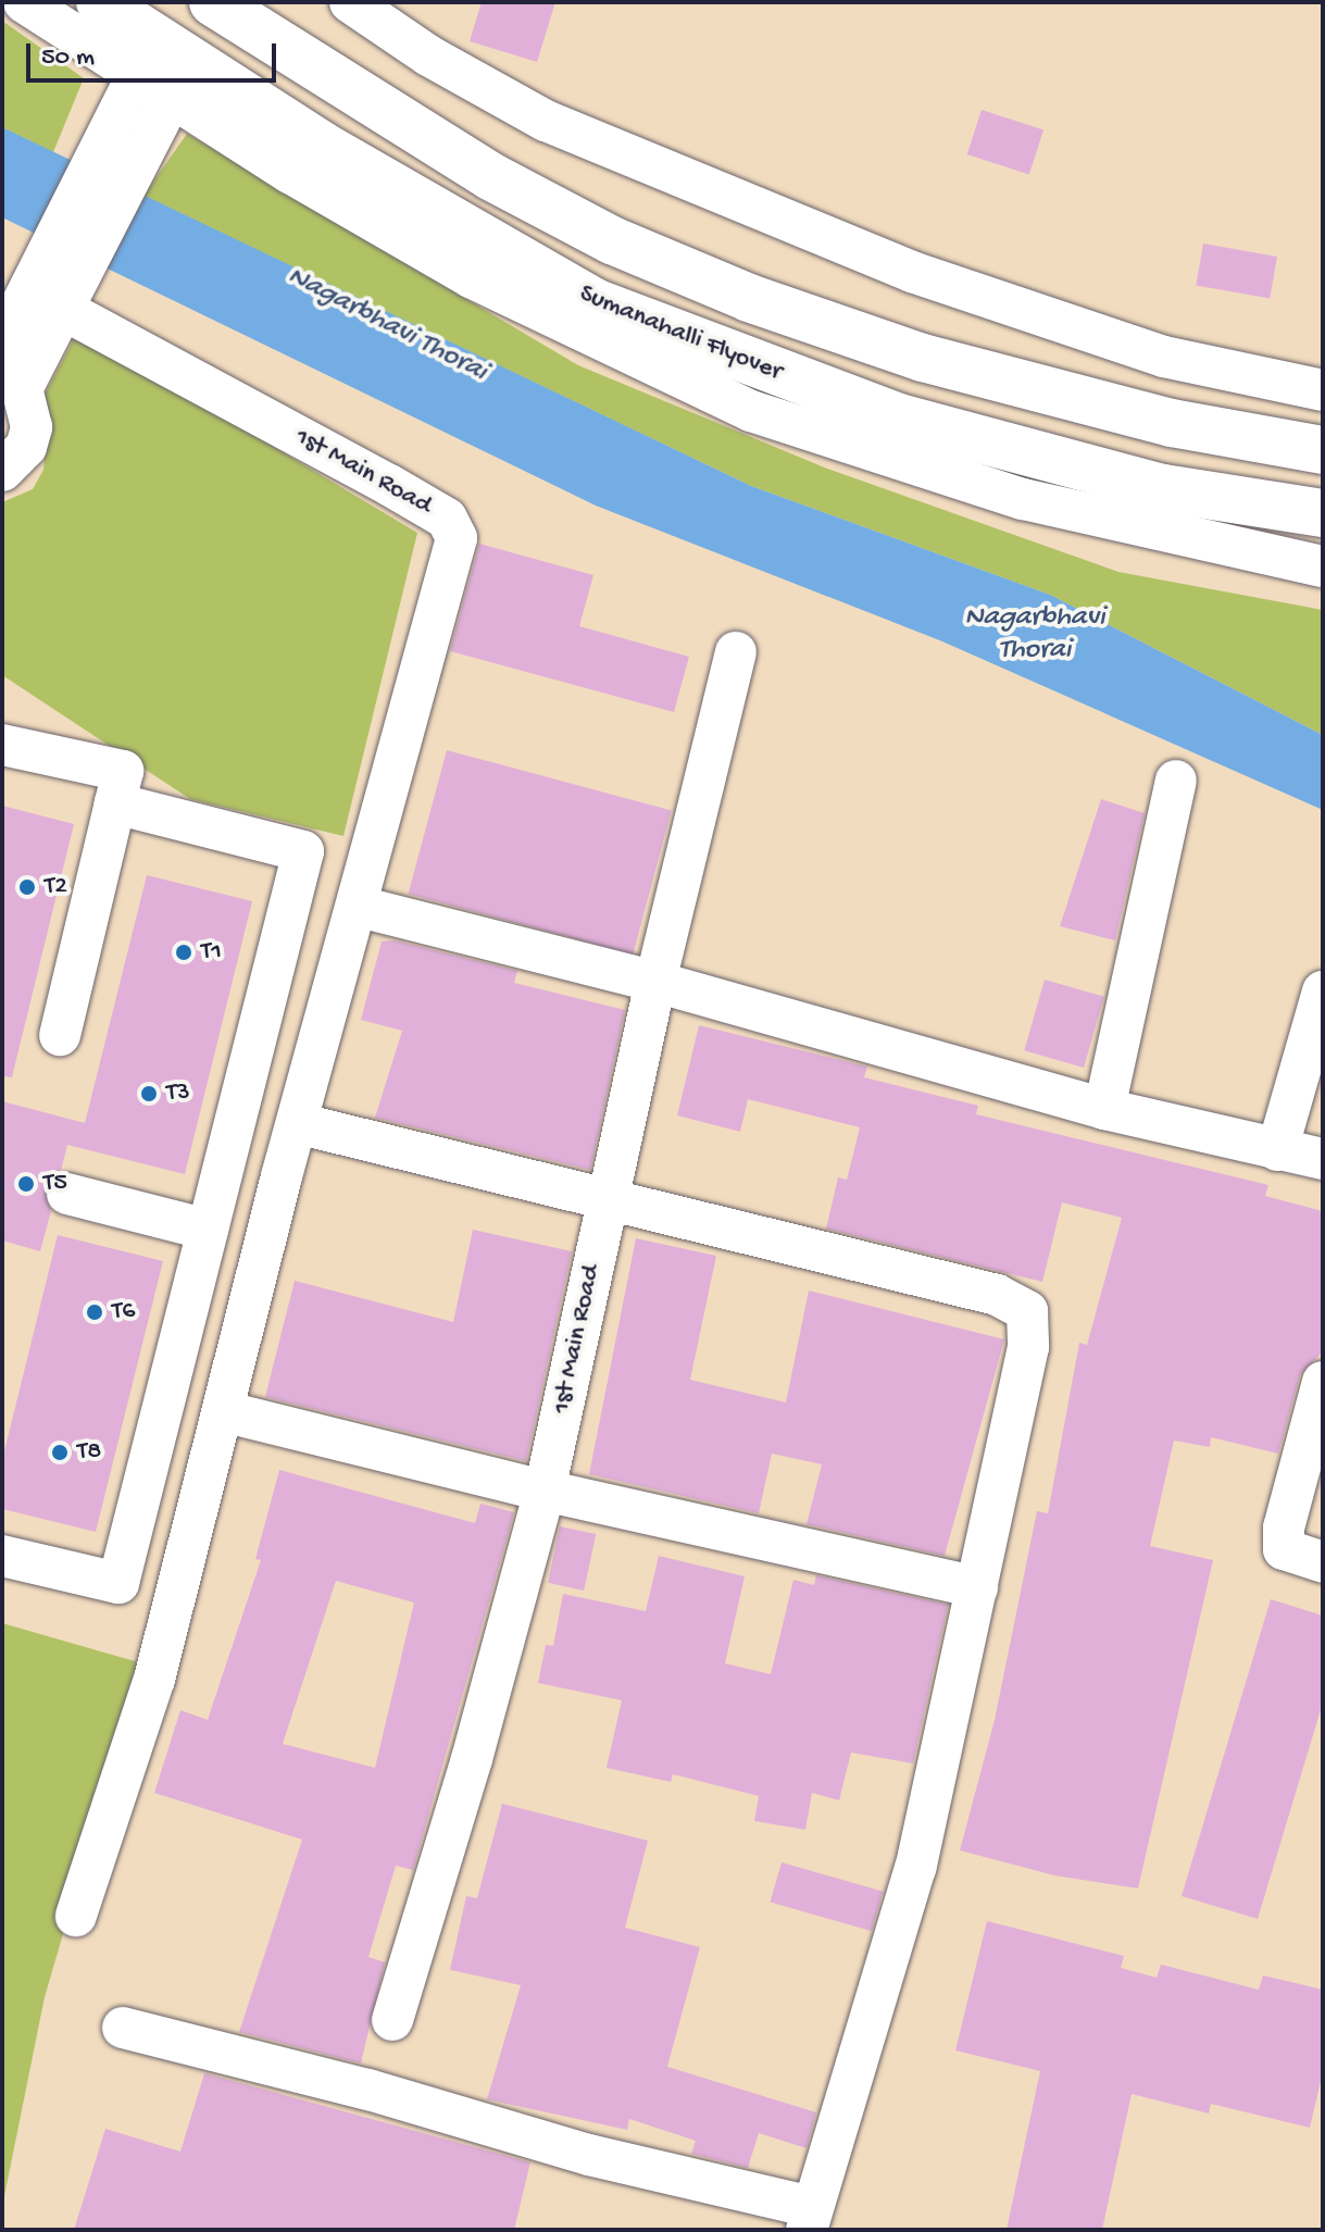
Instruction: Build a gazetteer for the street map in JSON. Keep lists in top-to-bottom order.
{
  "streets": {
    "highway": ["Sumanahalli Flyover"],
    "street": ["1st Main Road"]
  },
  "water": ["Nagarbhavi Thorai"],
  "places": [
    "T2",
    "T1",
    "T3",
    "T5",
    "T6",
    "T8"
  ],
  "scale_bar": "50 m"
}
